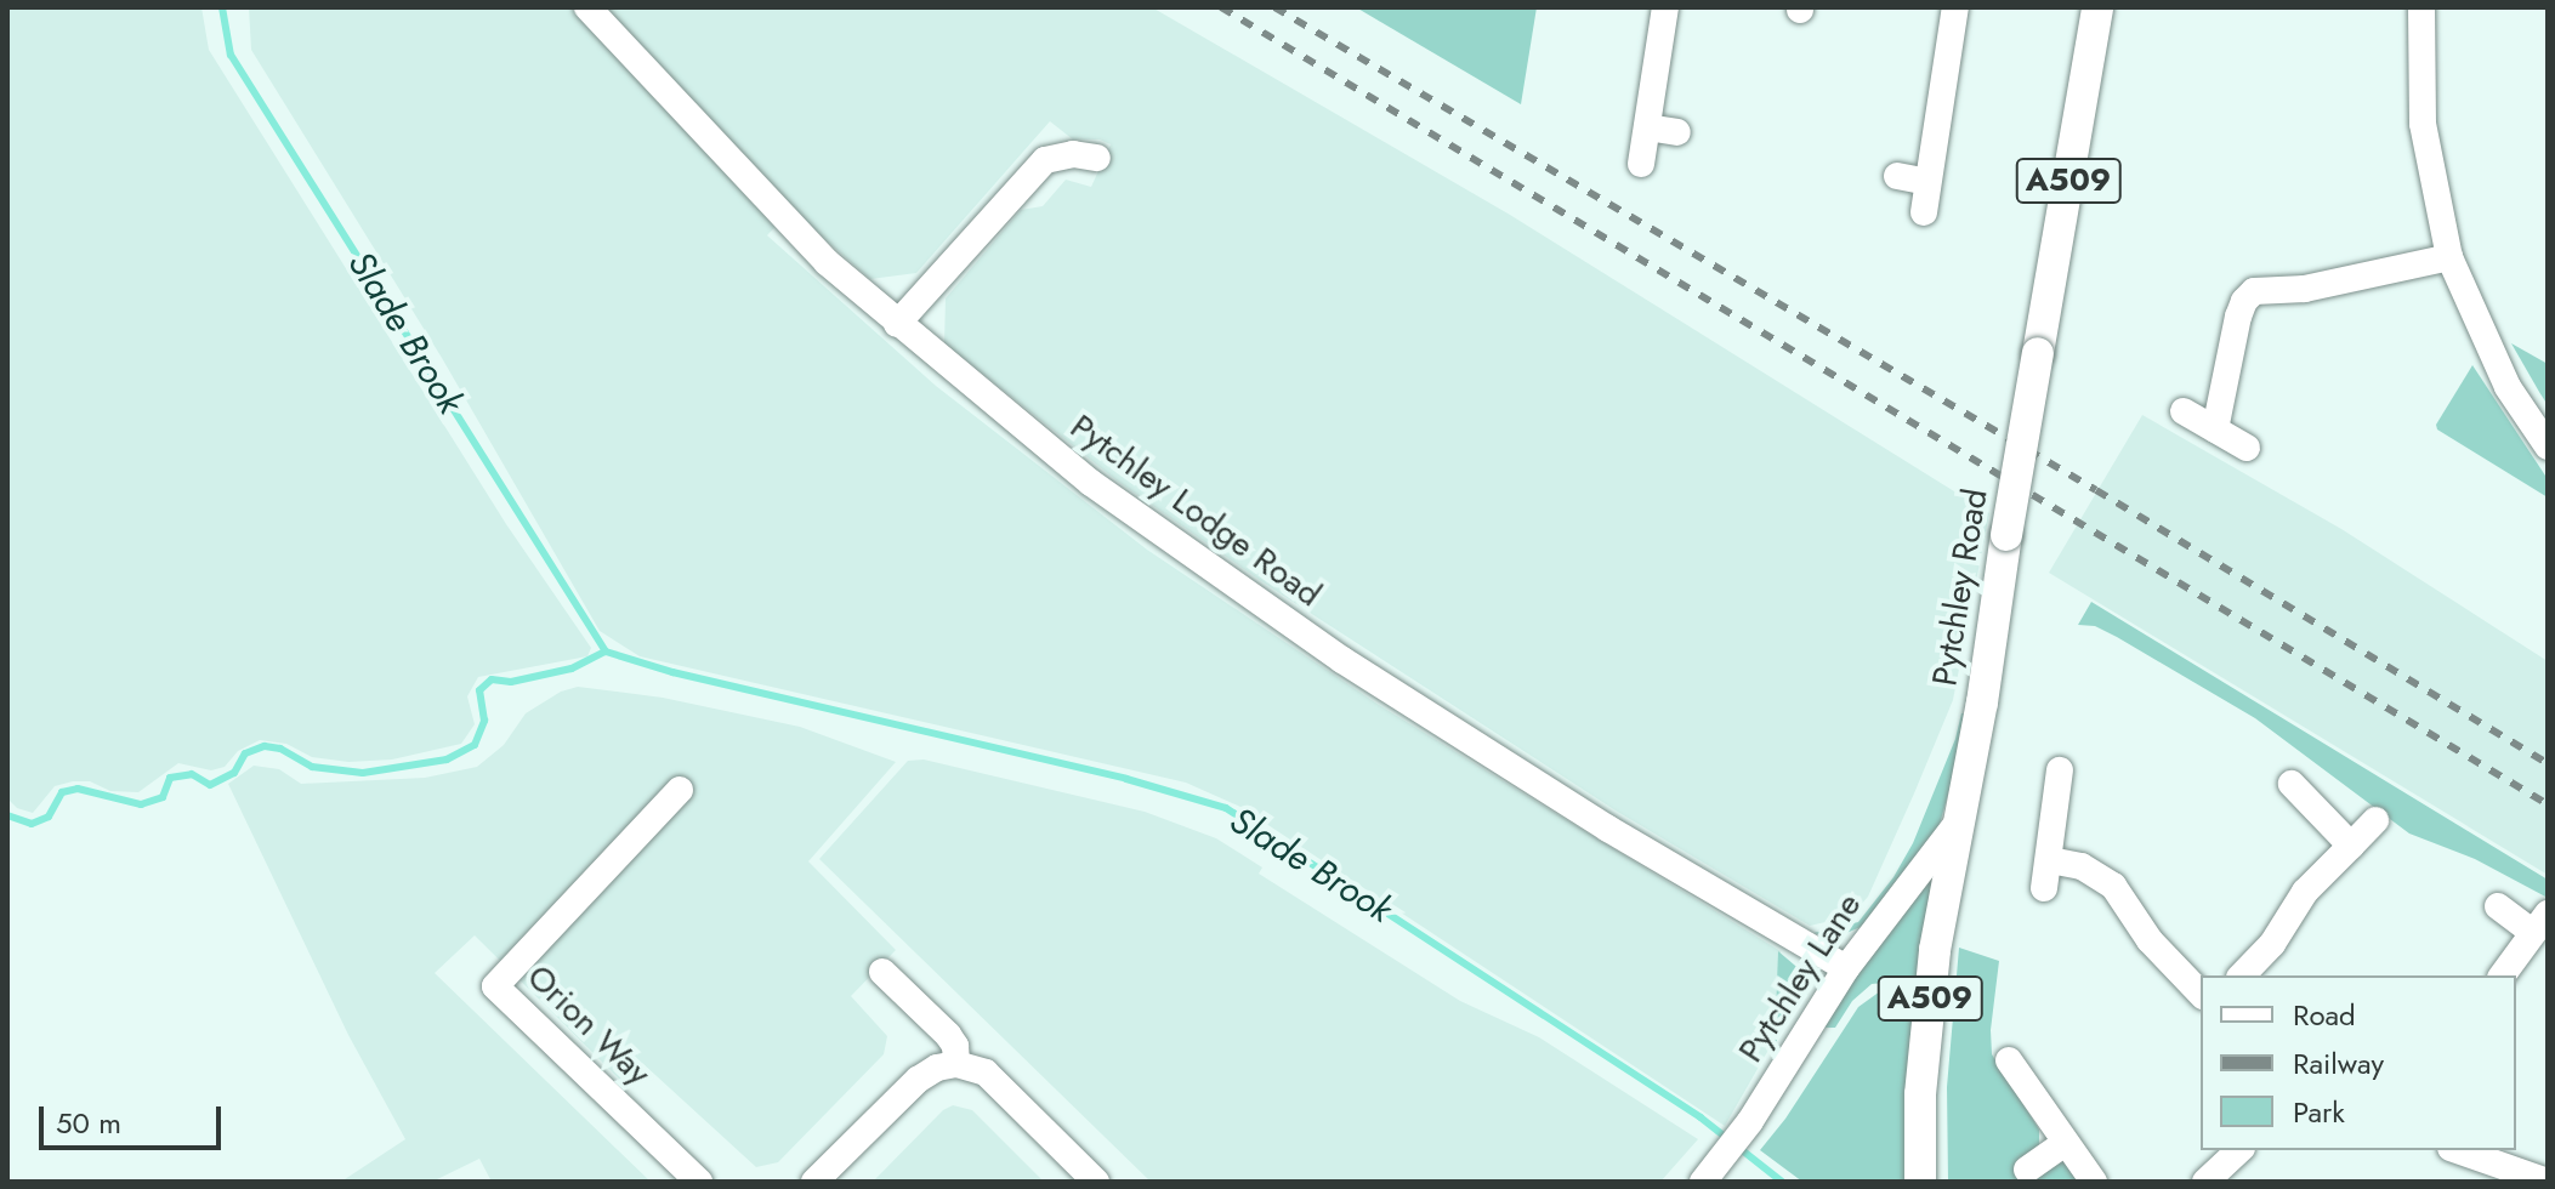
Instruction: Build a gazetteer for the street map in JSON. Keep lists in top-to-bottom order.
{
  "streets": {
    "main road": ["A509", "Pytchley Road"],
    "street": ["Pytchley Lodge Road", "Pytchley Lane", "Orion Way"]
  },
  "crossings": [
    ["Pytchley Lodge Road", "Pytchley Lane"],
    ["Pytchley Road", "Pytchley Lane"]
  ],
  "water": ["Slade Brook"],
  "legend": ["Road", "Railway", "Park"],
  "scale_bar": "50 m"
}
